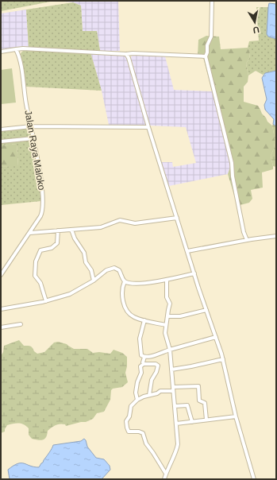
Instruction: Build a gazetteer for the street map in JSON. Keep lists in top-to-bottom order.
{
  "streets": {
    "street": ["Jalan Raya Maloko"]
  },
  "north": "bottom"
}
